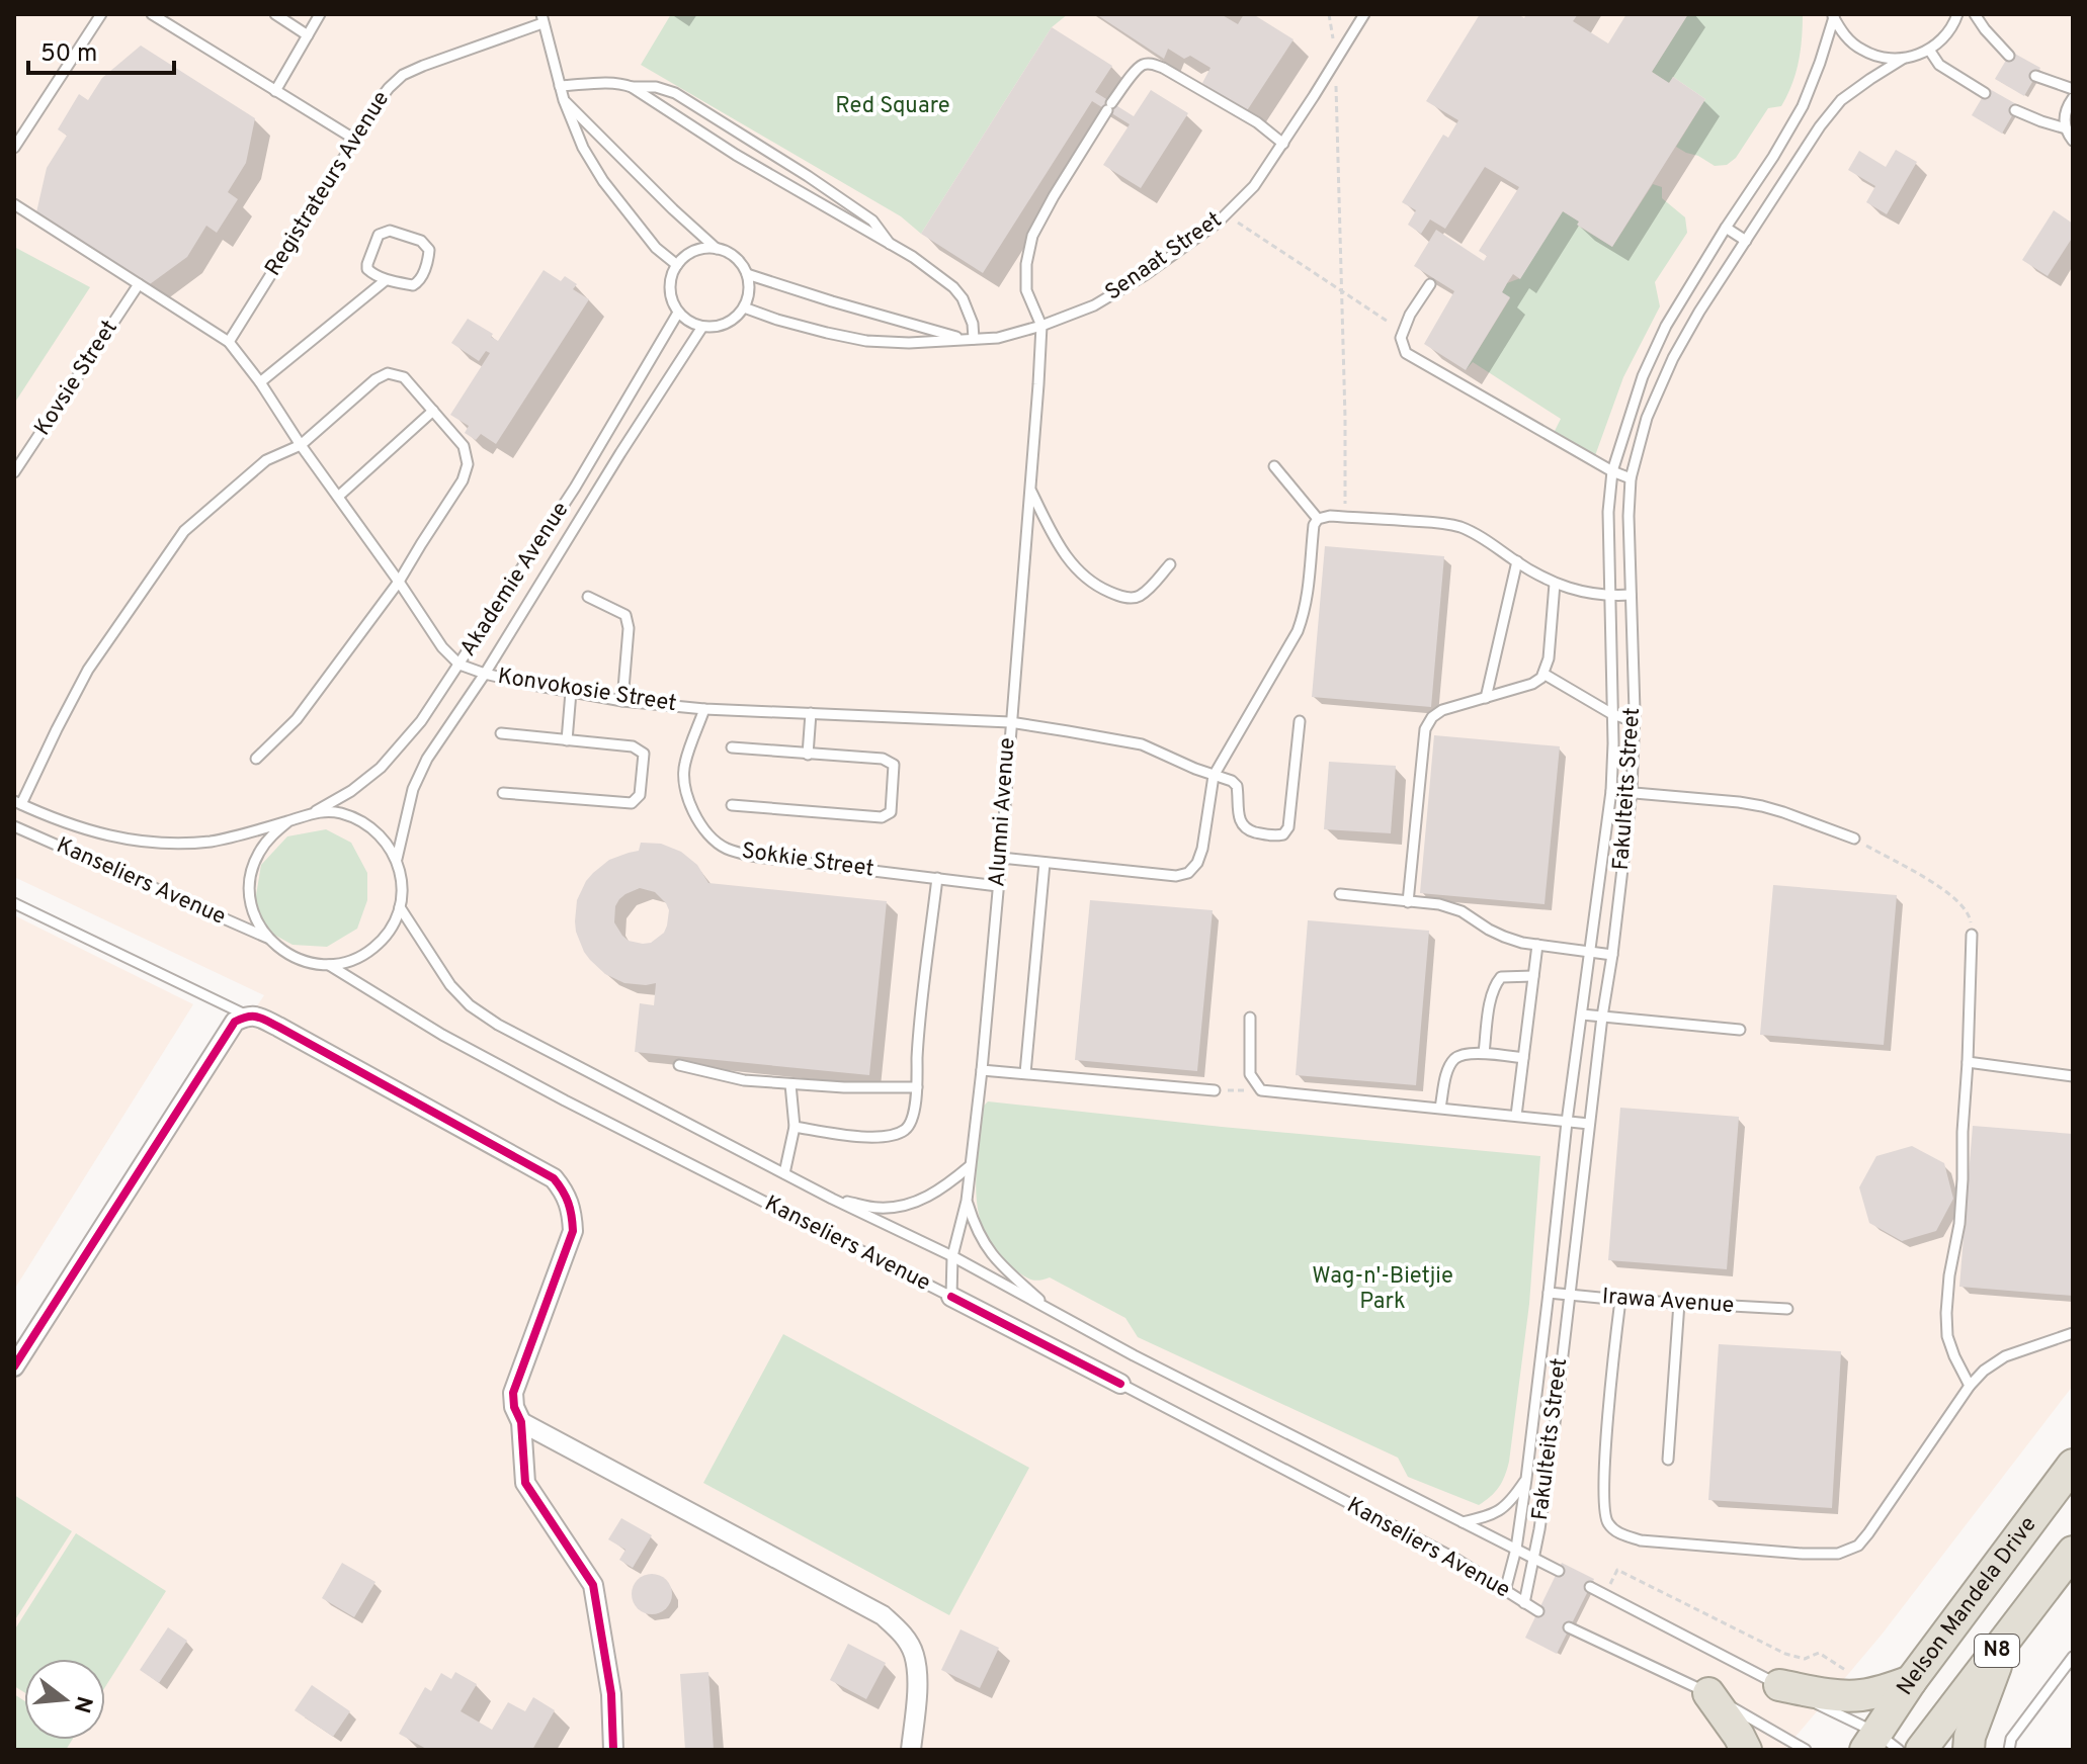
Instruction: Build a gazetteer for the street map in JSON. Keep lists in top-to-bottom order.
{
  "streets": {
    "highway": ["Nelson Mandela Drive", "N8"],
    "street": ["Kanseliers Avenue"],
    "lane": [
      "Registrateurs Avenue",
      "Senaat Street",
      "Kovsie Street",
      "Akademie Avenue",
      "Konvokosie Street",
      "Fakulteits Street",
      "Alumni Avenue",
      "Sokkie Street",
      "Irawa Avenue"
    ]
  },
  "crossings": [
    ["Registrateurs Avenue", "Senaat Street"],
    ["Registrateurs Avenue", "Konvokosie Street"],
    ["Senaat Street", "Akademie Avenue"],
    ["Senaat Street", "Alumni Avenue"],
    ["Kovsie Street", "Konvokosie Street"],
    ["Akademie Avenue", "Konvokosie Street"],
    ["Akademie Avenue", "Kanseliers Avenue"],
    ["Konvokosie Street", "Alumni Avenue"],
    ["Konvokosie Street", "Sokkie Street"],
    ["Fakulteits Street", "Kanseliers Avenue"],
    ["Fakulteits Street", "Irawa Avenue"],
    ["Alumni Avenue", "Sokkie Street"],
    ["Alumni Avenue", "Kanseliers Avenue"]
  ],
  "parks": ["Red Square", "Wag-n'-Bietjie Park"],
  "scale_bar": "50 m",
  "north": "right"
}
